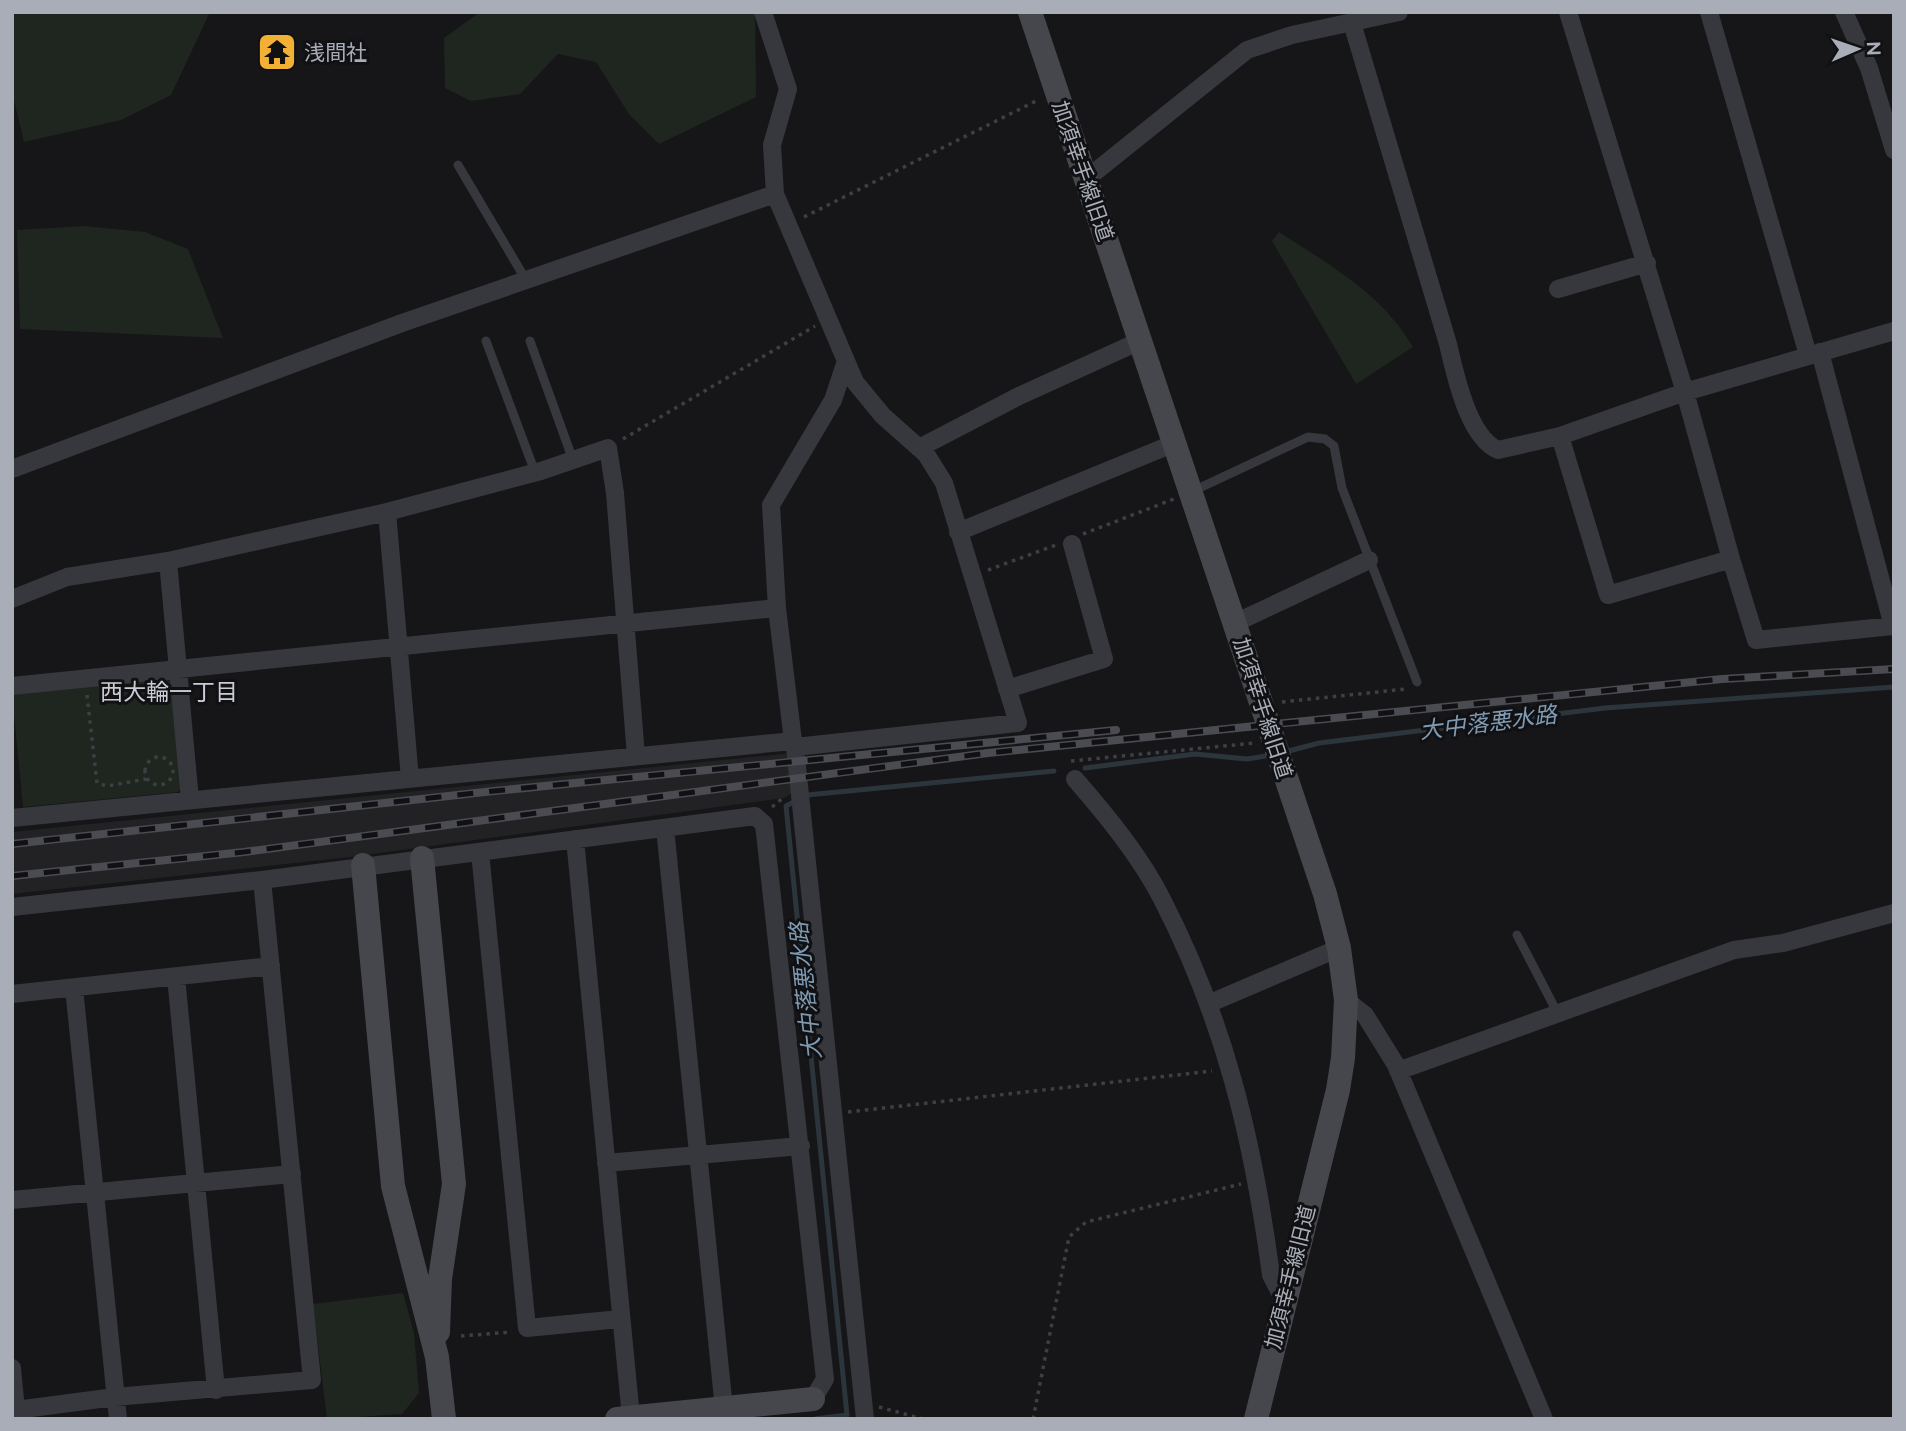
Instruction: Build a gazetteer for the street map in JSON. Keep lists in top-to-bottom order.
{
  "streets": {
    "street": ["加須幸手線旧道"]
  },
  "districts": ["西大輪一丁目"],
  "water": ["大中落悪水路"],
  "places": {
    "temple": ["浅間社"]
  },
  "north": "right"
}
